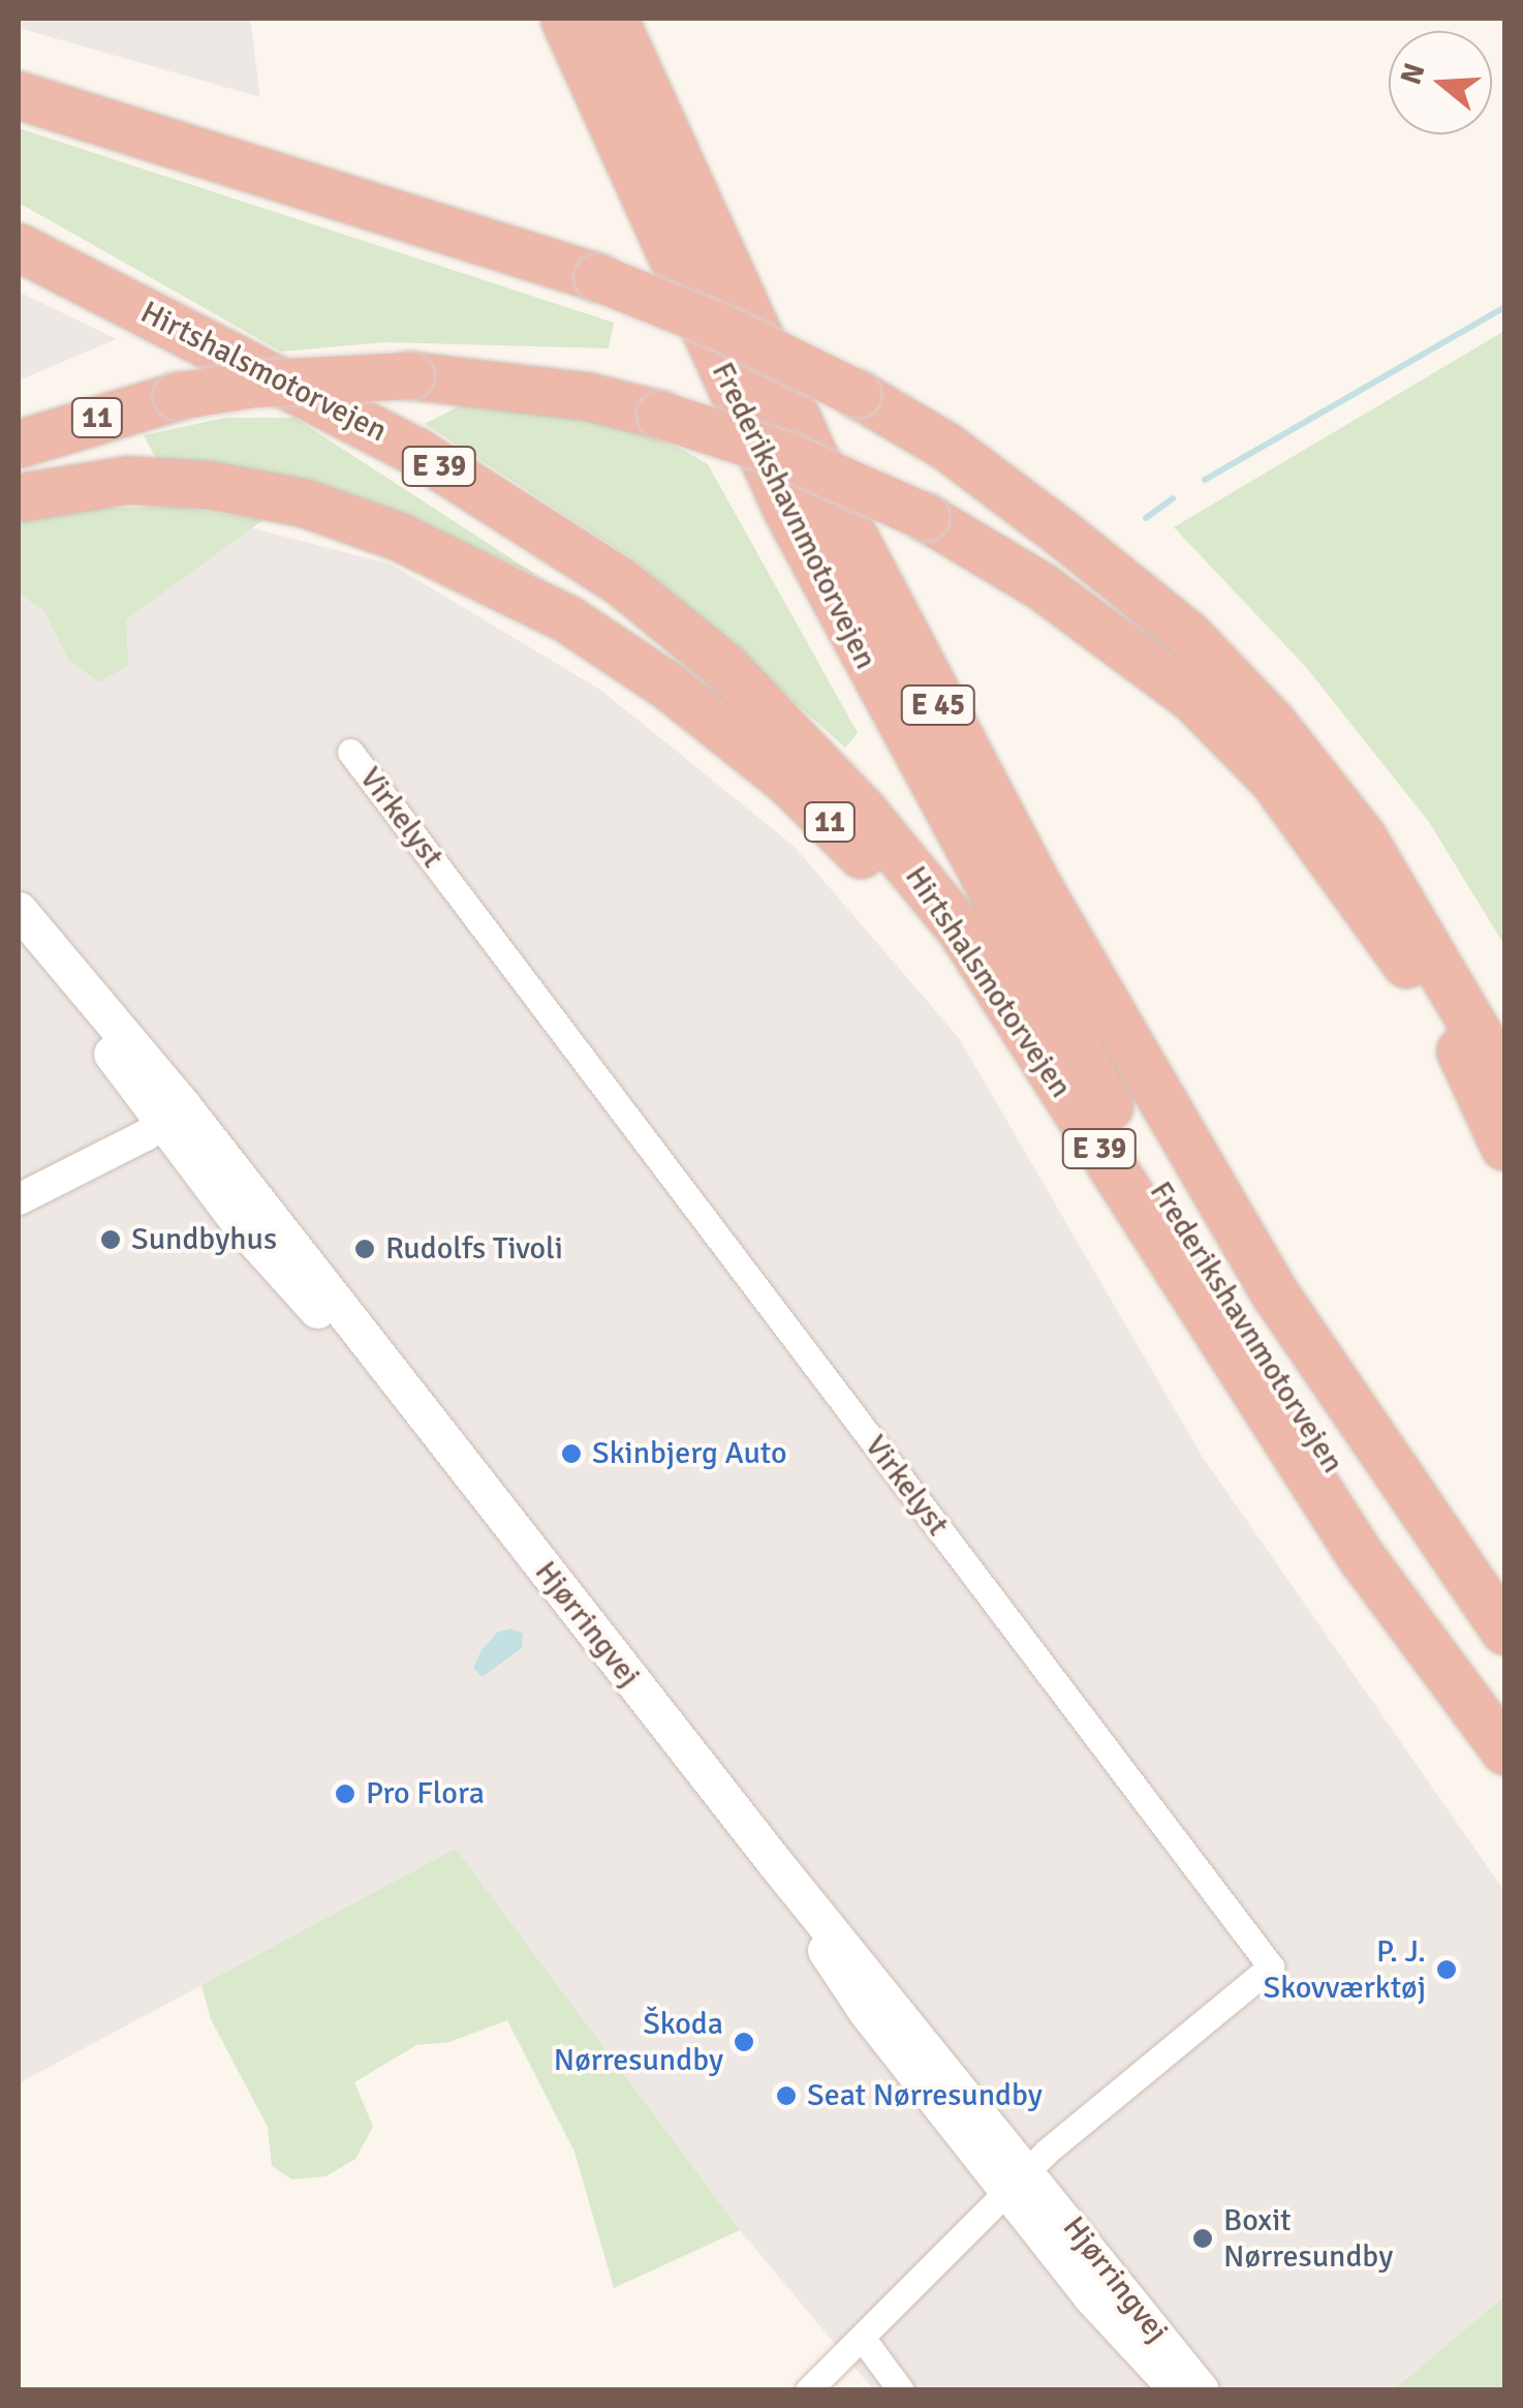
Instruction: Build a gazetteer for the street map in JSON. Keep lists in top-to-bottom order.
{
  "streets": {
    "highway": [
      "Hirtshalsmotorvejen",
      "11",
      "E 39",
      "Frederikshavnmotorvejen",
      "E 45"
    ],
    "main road": ["Hjørringvej"],
    "street": ["Virkelyst"]
  },
  "crossings": [
    ["Hirtshalsmotorvejen", "11"],
    ["Virkelyst", "Hjørringvej"]
  ],
  "places": [
    "Sundbyhus",
    "Rudolfs Tivoli",
    "Skinbjerg Auto",
    "Pro Flora",
    "P. J. Skovværktøj",
    "Škoda Nørresundby",
    "Seat Nørresundby",
    "Boxit Nørresundby"
  ],
  "north": "left"
}
